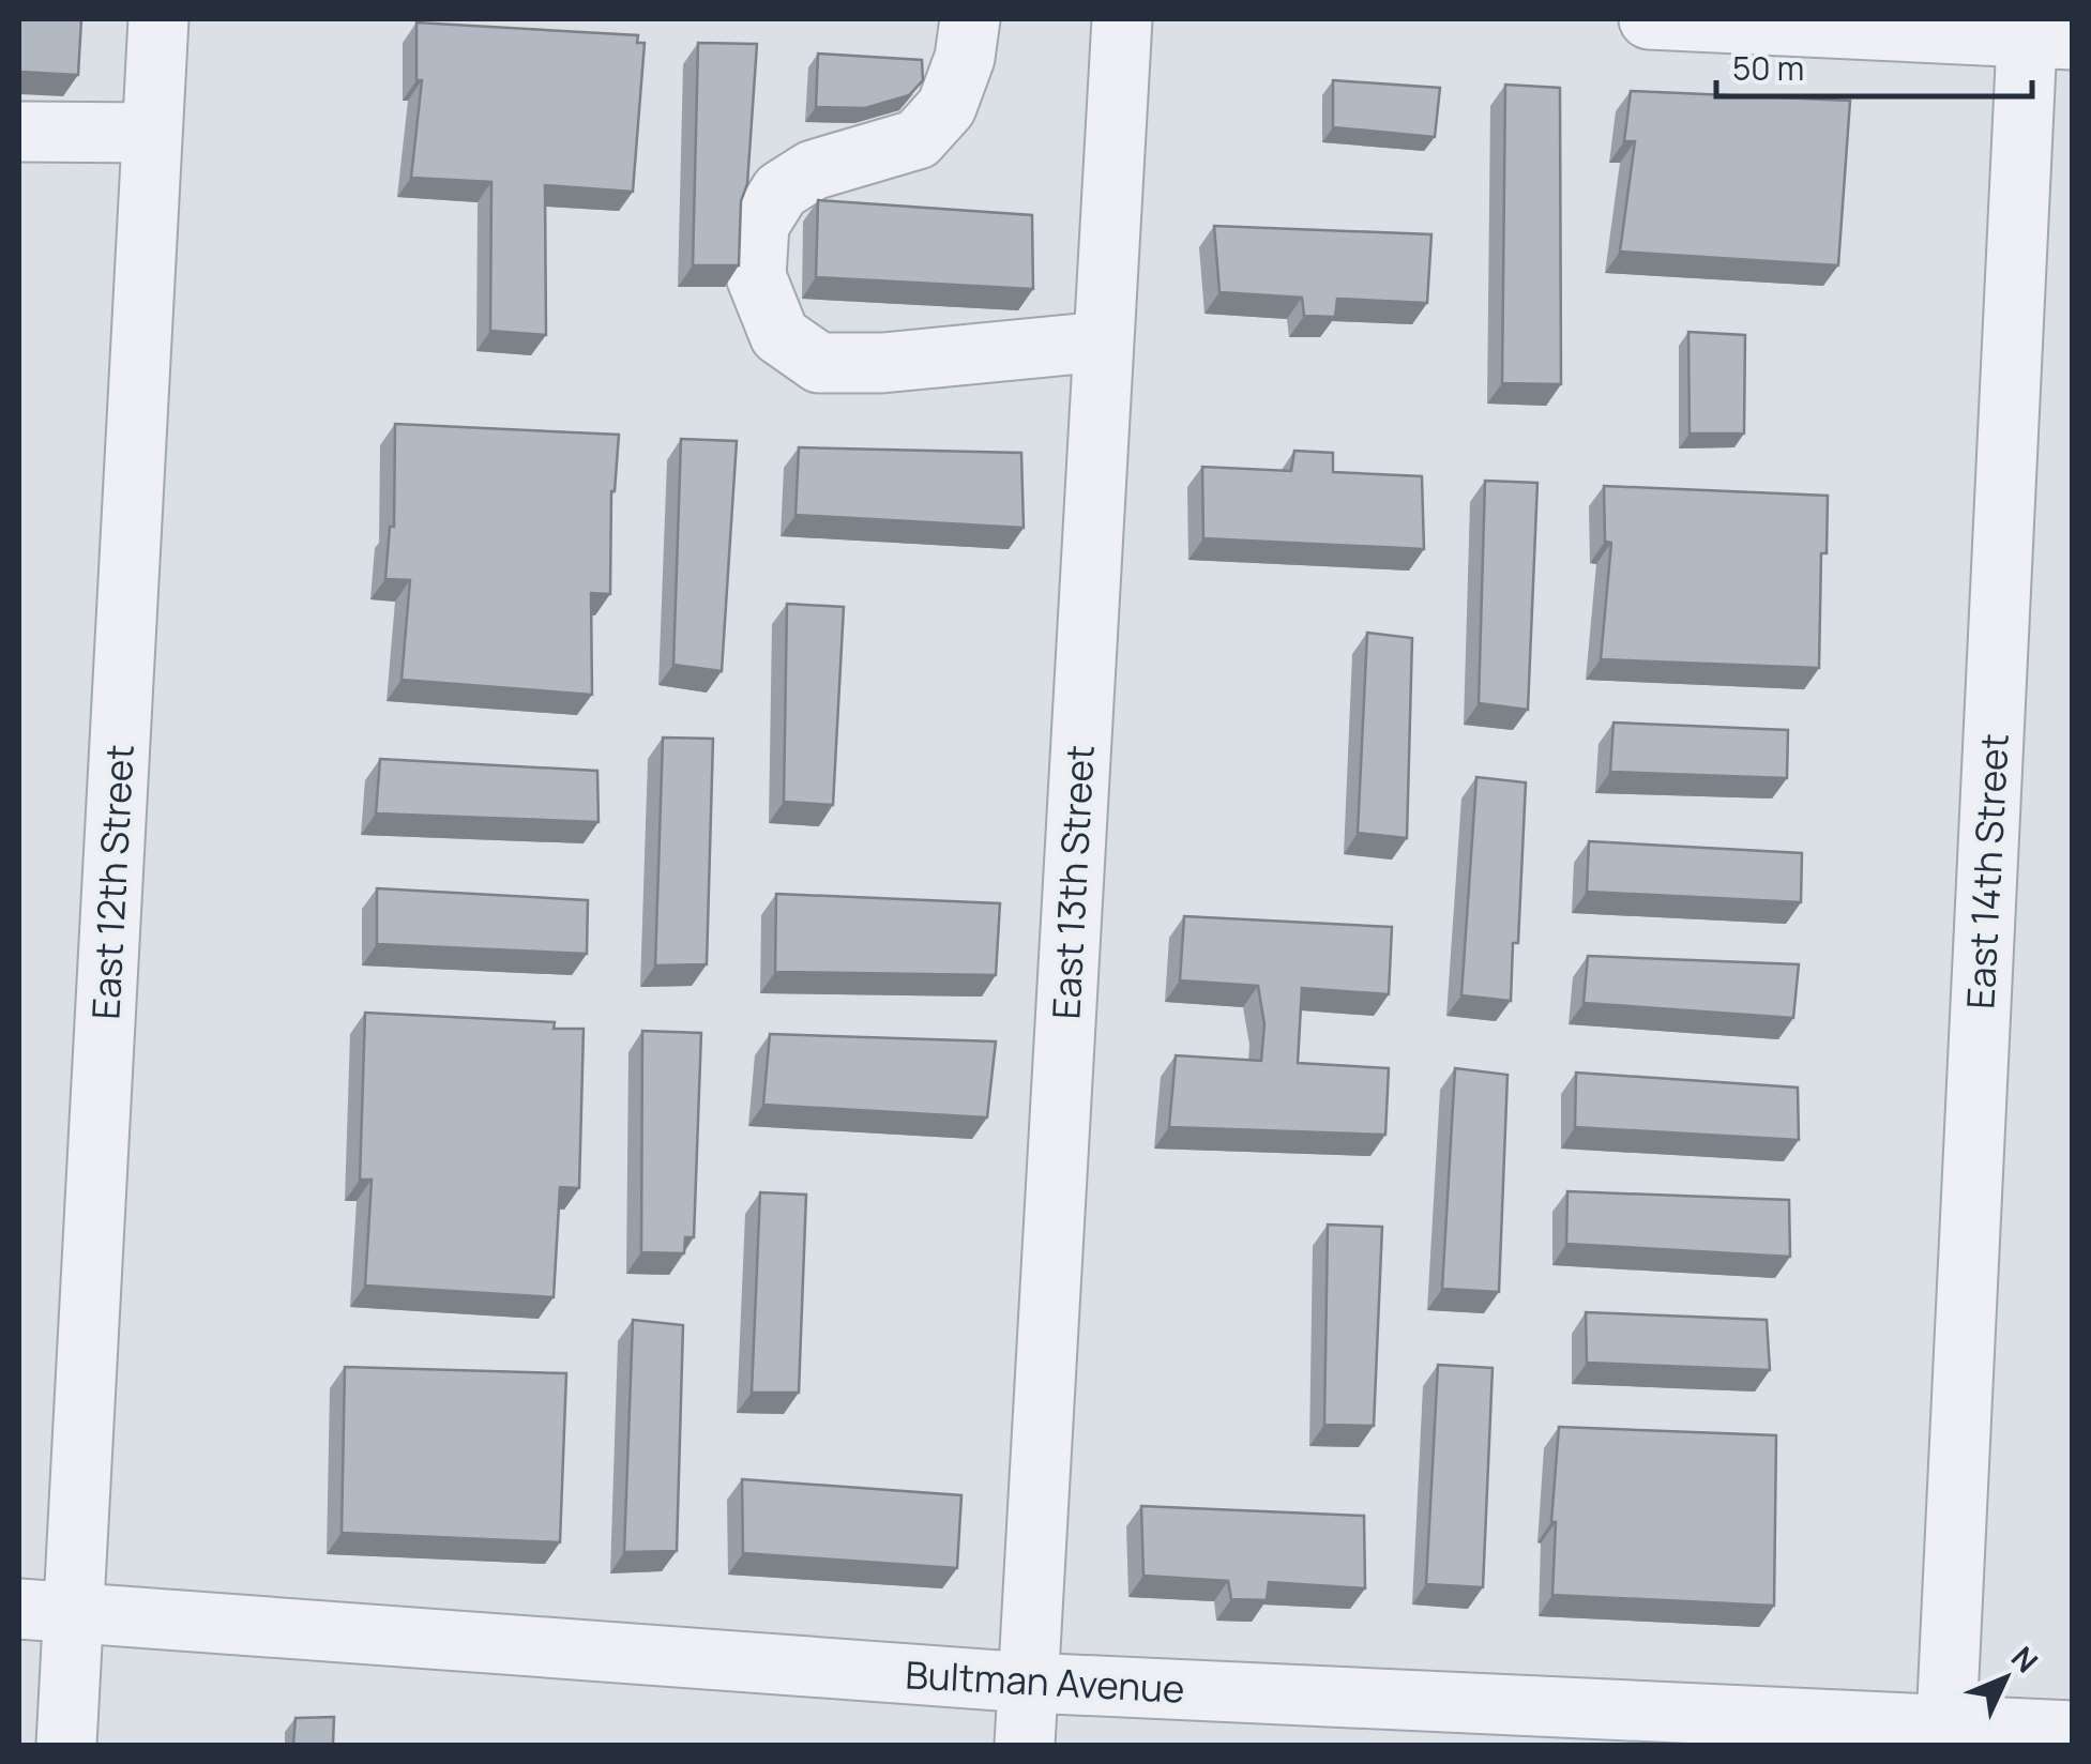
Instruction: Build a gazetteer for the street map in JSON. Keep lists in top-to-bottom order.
{
  "streets": {
    "street": [
      "East 14th Street",
      "East 12th Street",
      "East 13th Street",
      "Bultman Avenue"
    ]
  },
  "crossings": [
    ["East 14th Street", "Bultman Avenue"],
    ["East 12th Street", "Bultman Avenue"],
    ["East 13th Street", "Bultman Avenue"]
  ],
  "scale_bar": "50 m",
  "north": "top right"
}
